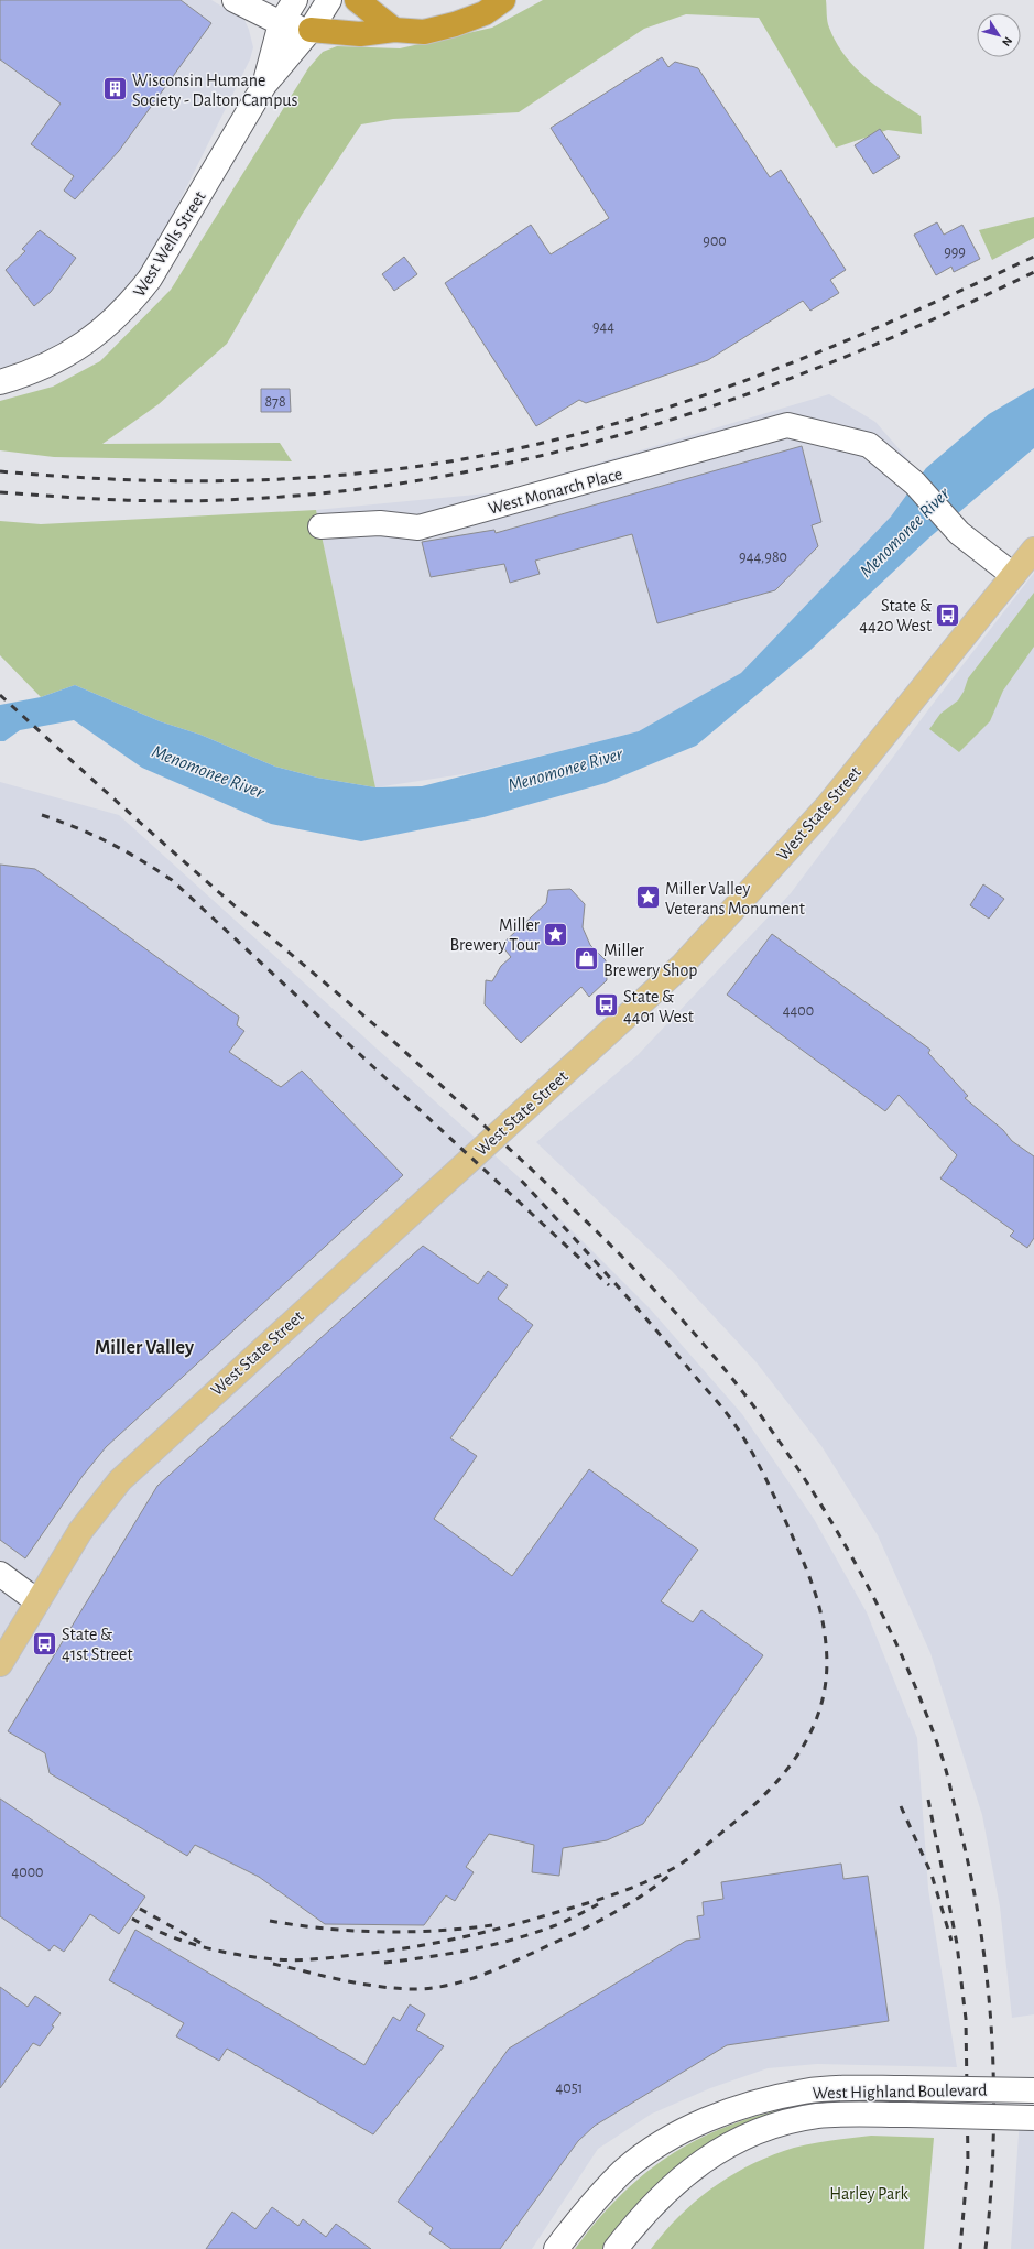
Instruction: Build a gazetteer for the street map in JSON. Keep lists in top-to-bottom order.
{
  "streets": {
    "main road": ["West State Street"],
    "street": ["West Wells Street", "West Monarch Place", "West Highland Boulevard"]
  },
  "crossings": [
    ["West Monarch Place", "West State Street"]
  ],
  "districts": ["Miller Valley"],
  "water": ["Menomonee River"],
  "parks": ["Harley Park"],
  "places": {
    "building": ["Wisconsin Humane Society - Dalton Campus"],
    "bus stop": ["State & 4420 West", "State & 4401 West", "State & 41st Street"],
    "place": ["Miller Valley Veterans Monument", "Miller Brewery Tour"],
    "shop": ["Miller Brewery Shop"]
  },
  "house_numbers": [
    "900",
    "999",
    "944",
    "878",
    "944,980",
    "4400",
    "4000",
    "4051"
  ],
  "north": "bottom right"
}
